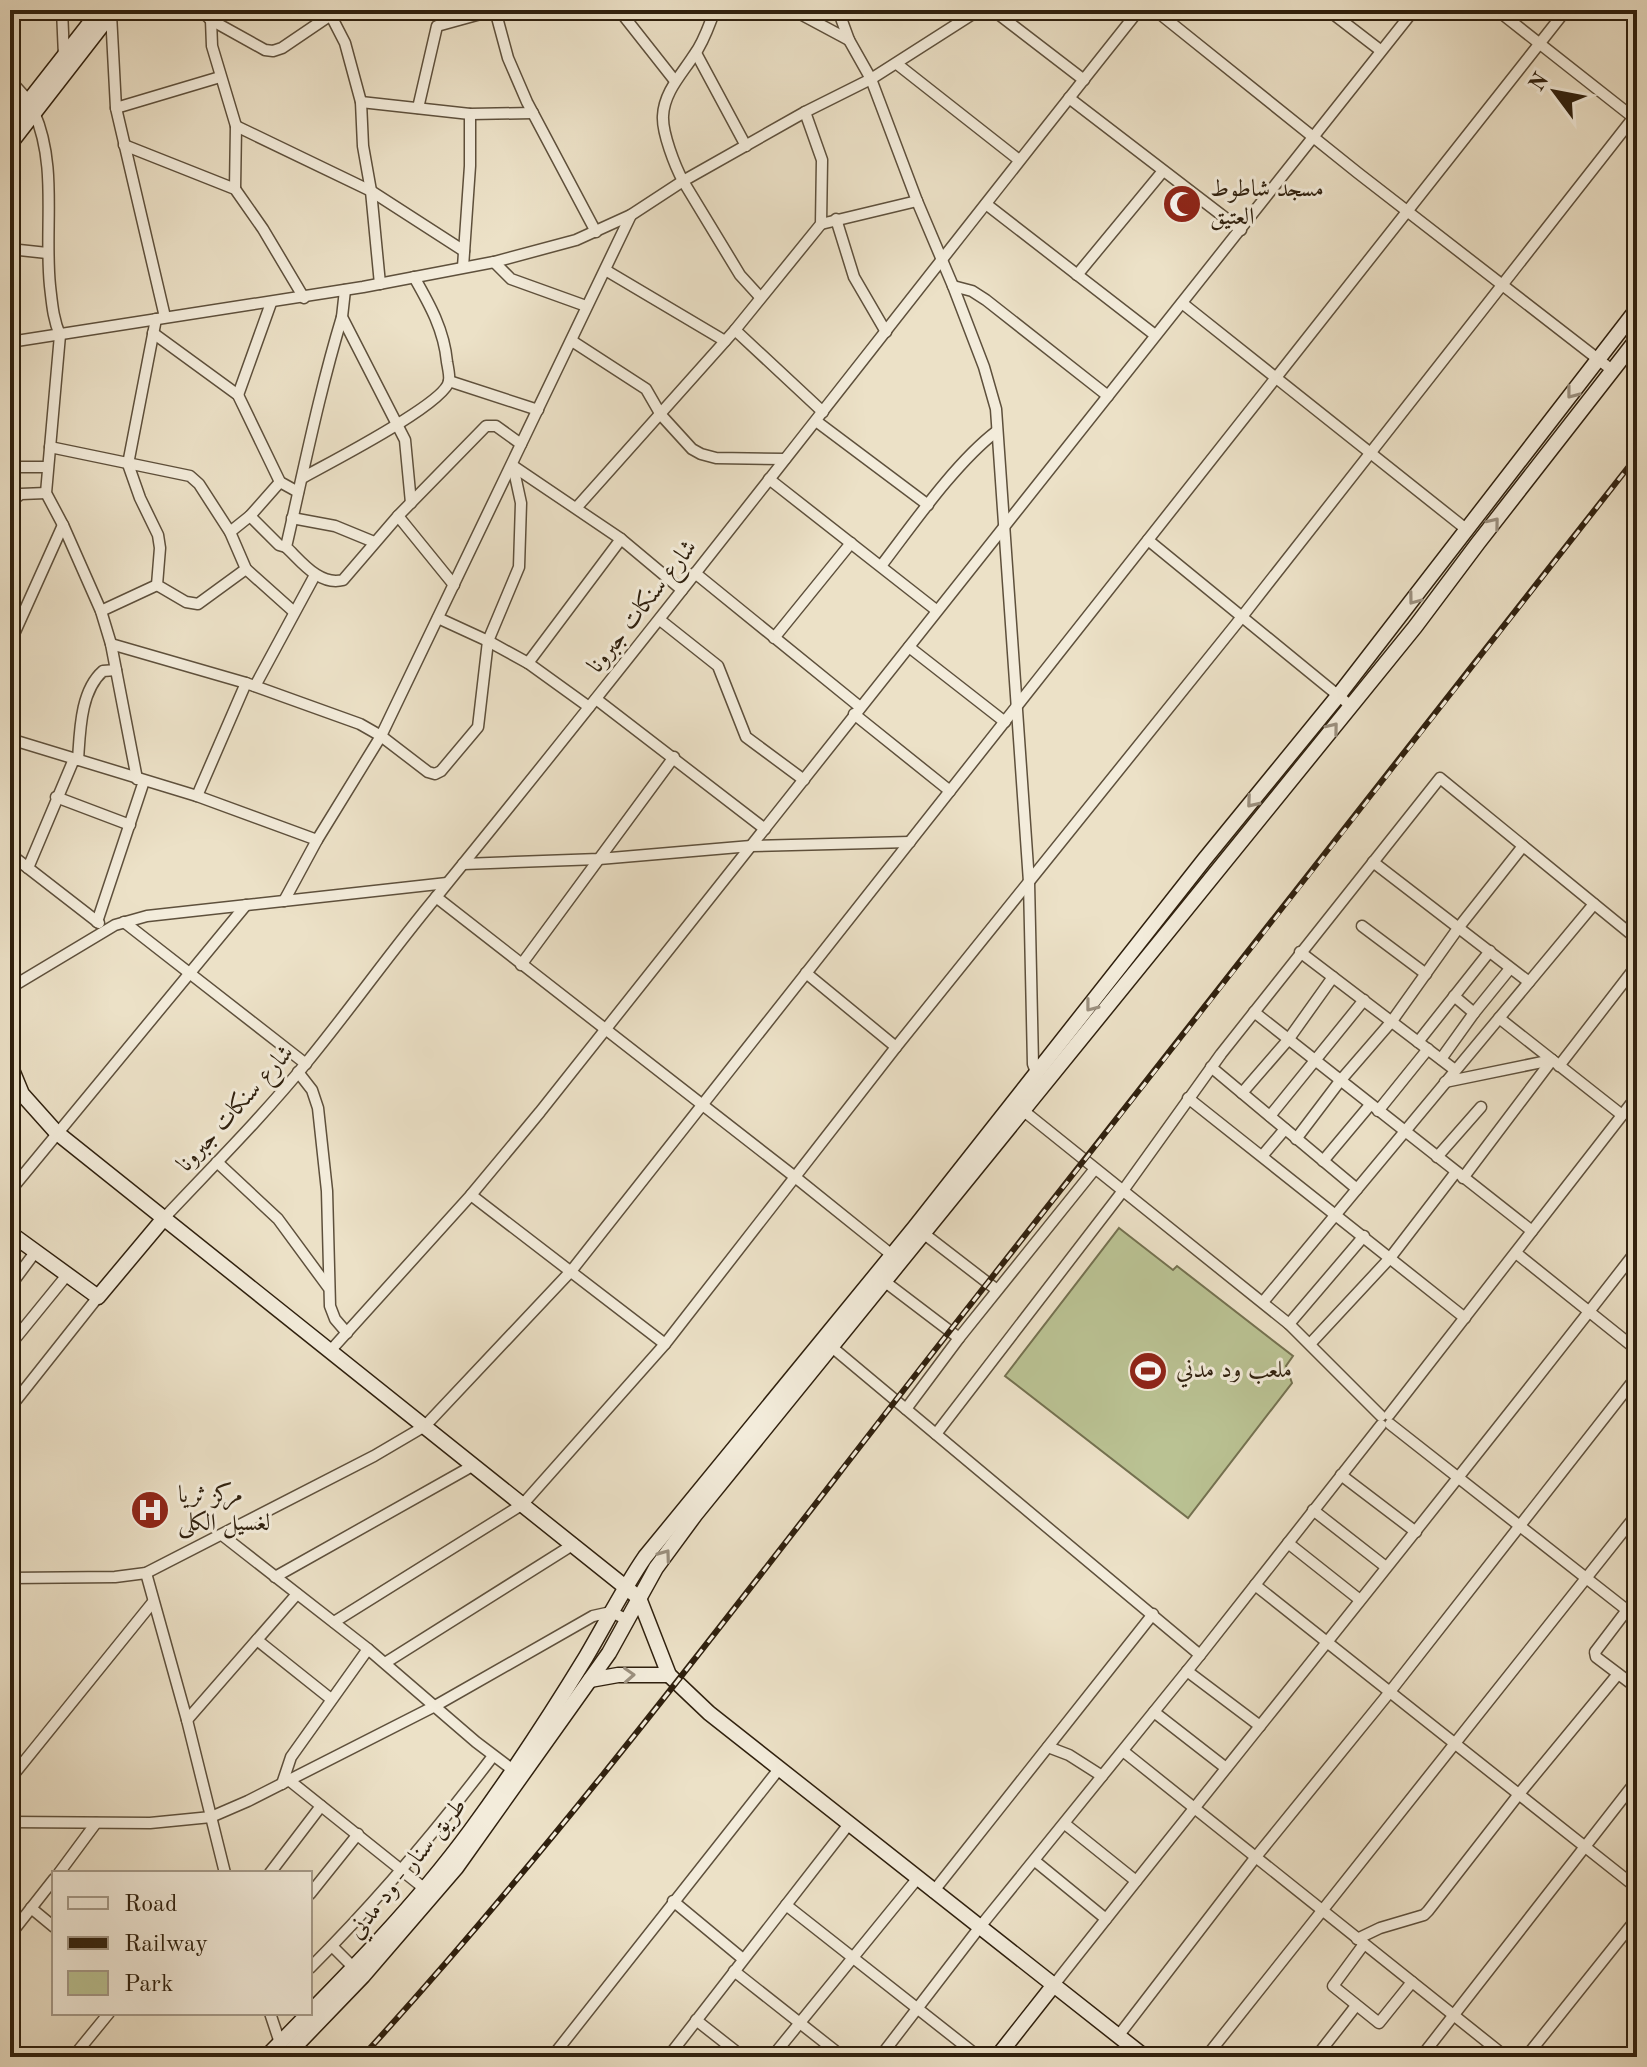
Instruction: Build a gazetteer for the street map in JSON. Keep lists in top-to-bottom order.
{
  "streets": {
    "main road": ["طريق سنار - ود مدني"],
    "street": ["شارع سنكات جبرونا"]
  },
  "places": {
    "mosque": ["مسجد شاطوط العتيق"],
    "sports": ["ملعب ود مدني"],
    "hospital": ["مركز ثريا لغسيل الكلى"]
  },
  "legend": ["Road", "Railway", "Park"],
  "north": "top left"
}
